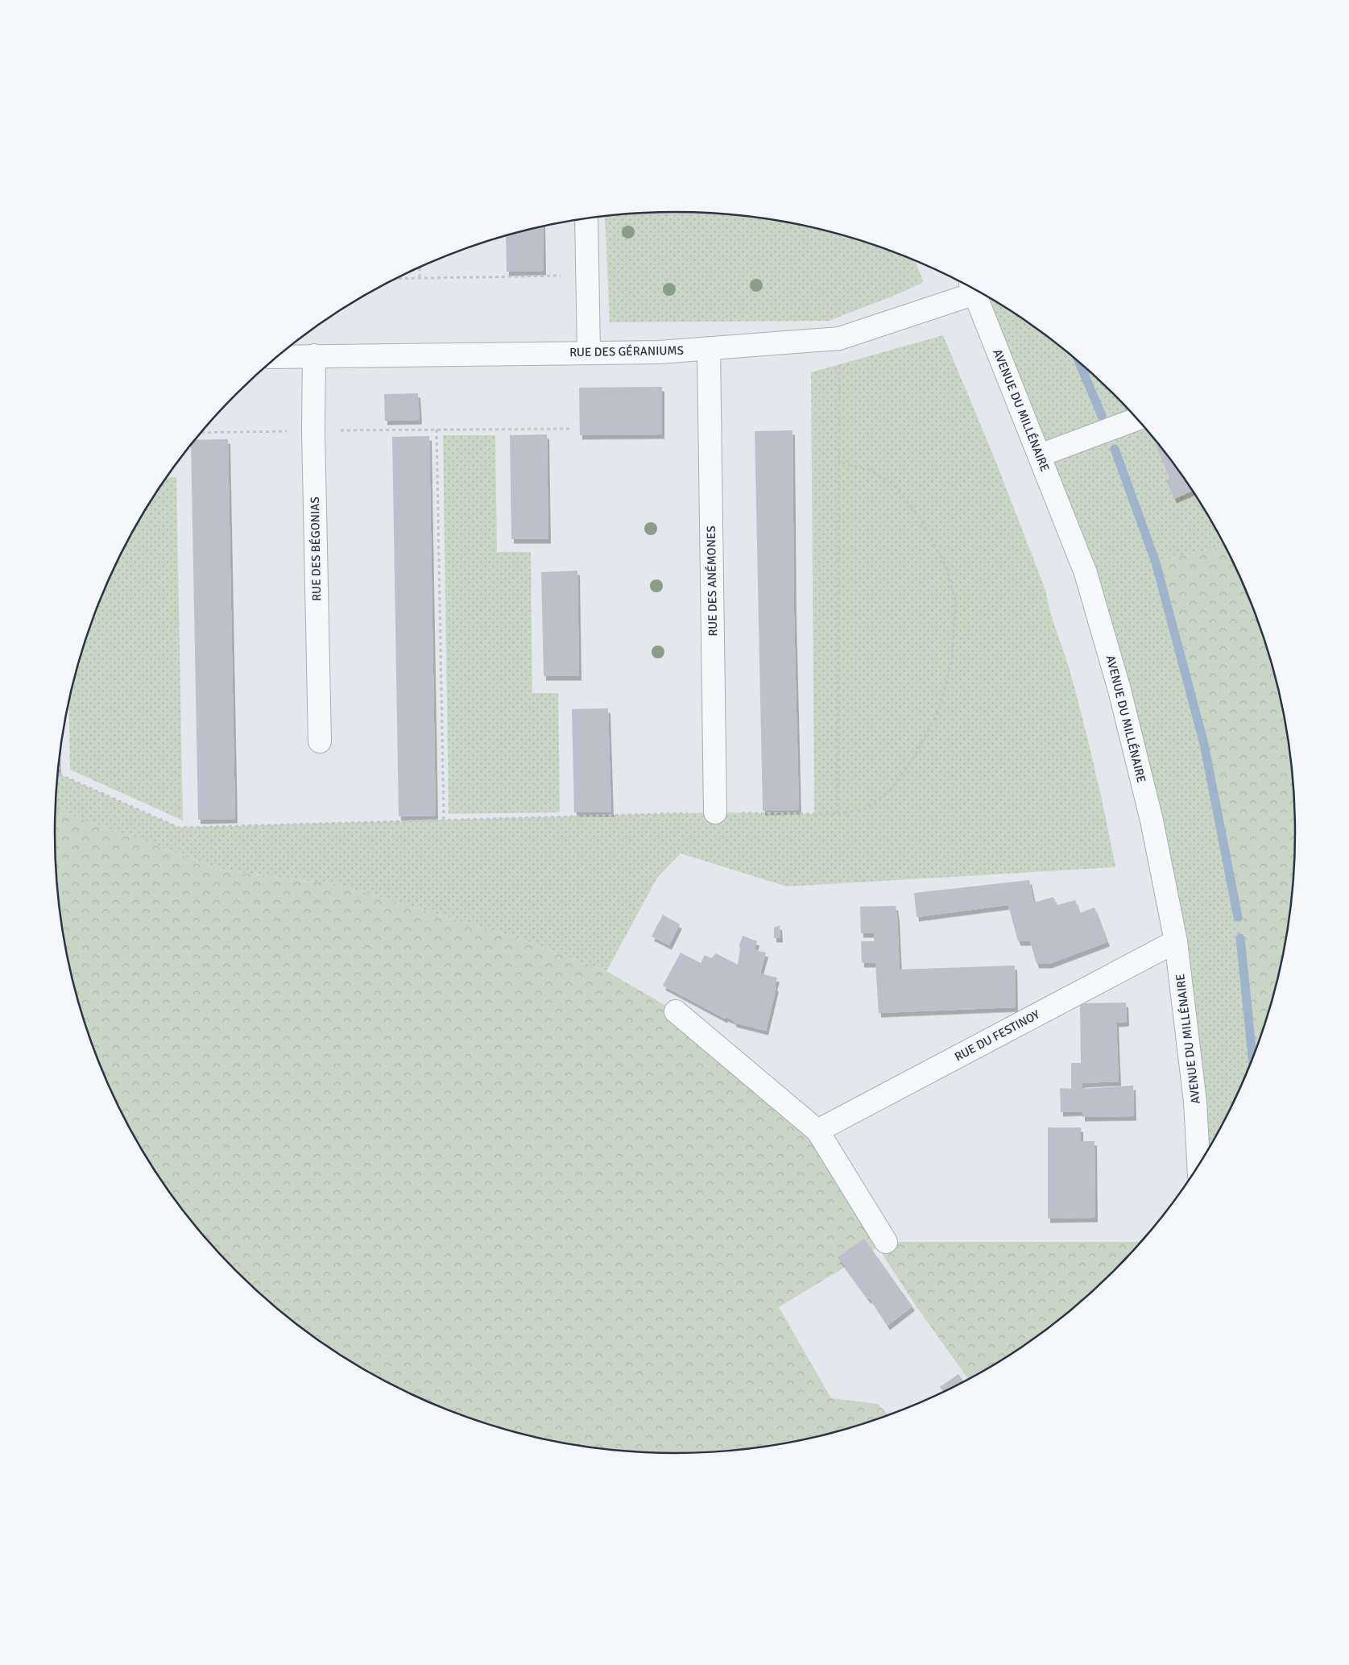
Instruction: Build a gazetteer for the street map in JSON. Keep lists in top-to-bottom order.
{
  "streets": {
    "street": [
      "RUE DES GÉRANIUMS",
      "AVENUE DU MILLÉNAIRE",
      "RUE DES BÉGONIAS",
      "RUE DES ANÉMONES",
      "RUE DU FESTINOY"
    ]
  },
  "crossings": [
    ["RUE DES GÉRANIUMS", "RUE DES BÉGONIAS"],
    ["RUE DES GÉRANIUMS", "RUE DES ANÉMONES"],
    ["AVENUE DU MILLÉNAIRE", "RUE DU FESTINOY"]
  ]
}
